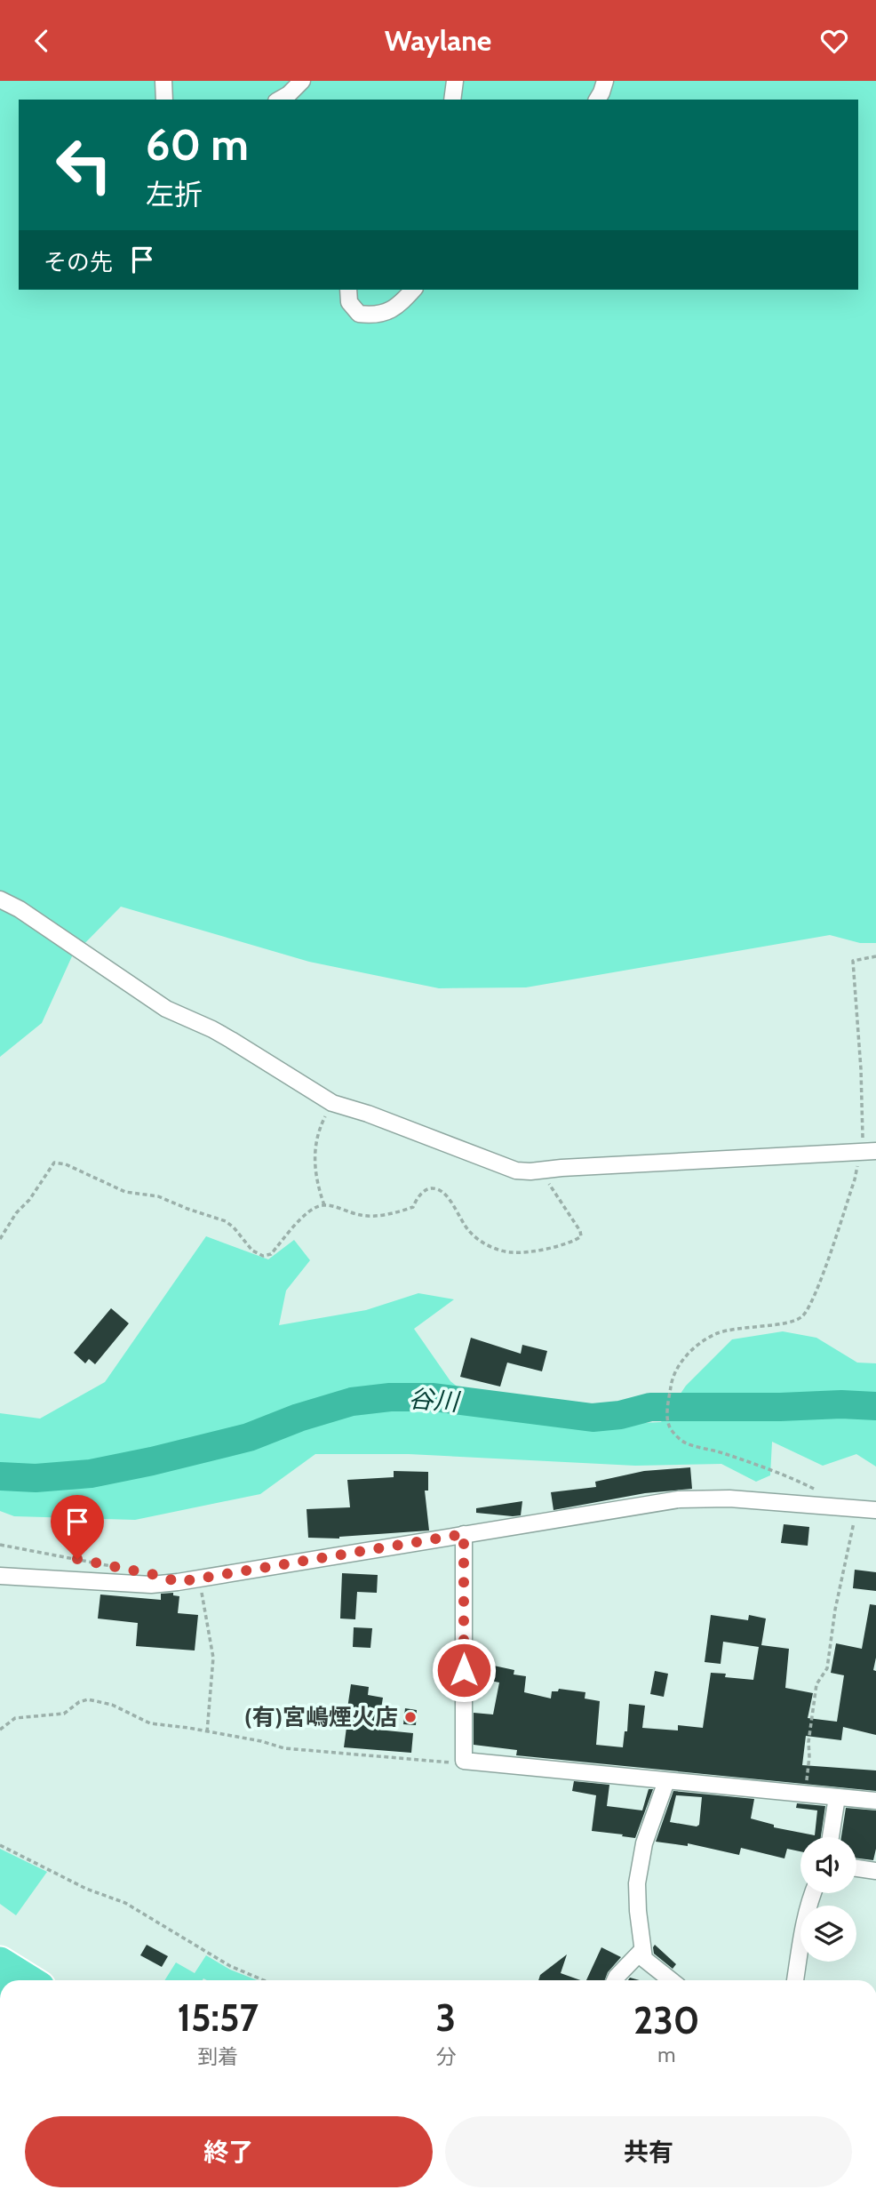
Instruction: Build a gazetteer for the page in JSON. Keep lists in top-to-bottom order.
{
  "water": ["谷川"],
  "places": ["(有)宮嶋煙火店"],
  "page": {
    "header": "Waylane",
    "turn": ["60 m", "左折"],
    "then": "その先",
    "eta": [
      "15:57",
      "到着",
      "3",
      "分",
      "230",
      "m"
    ],
    "buttons": ["終了", "共有"]
  }
}
